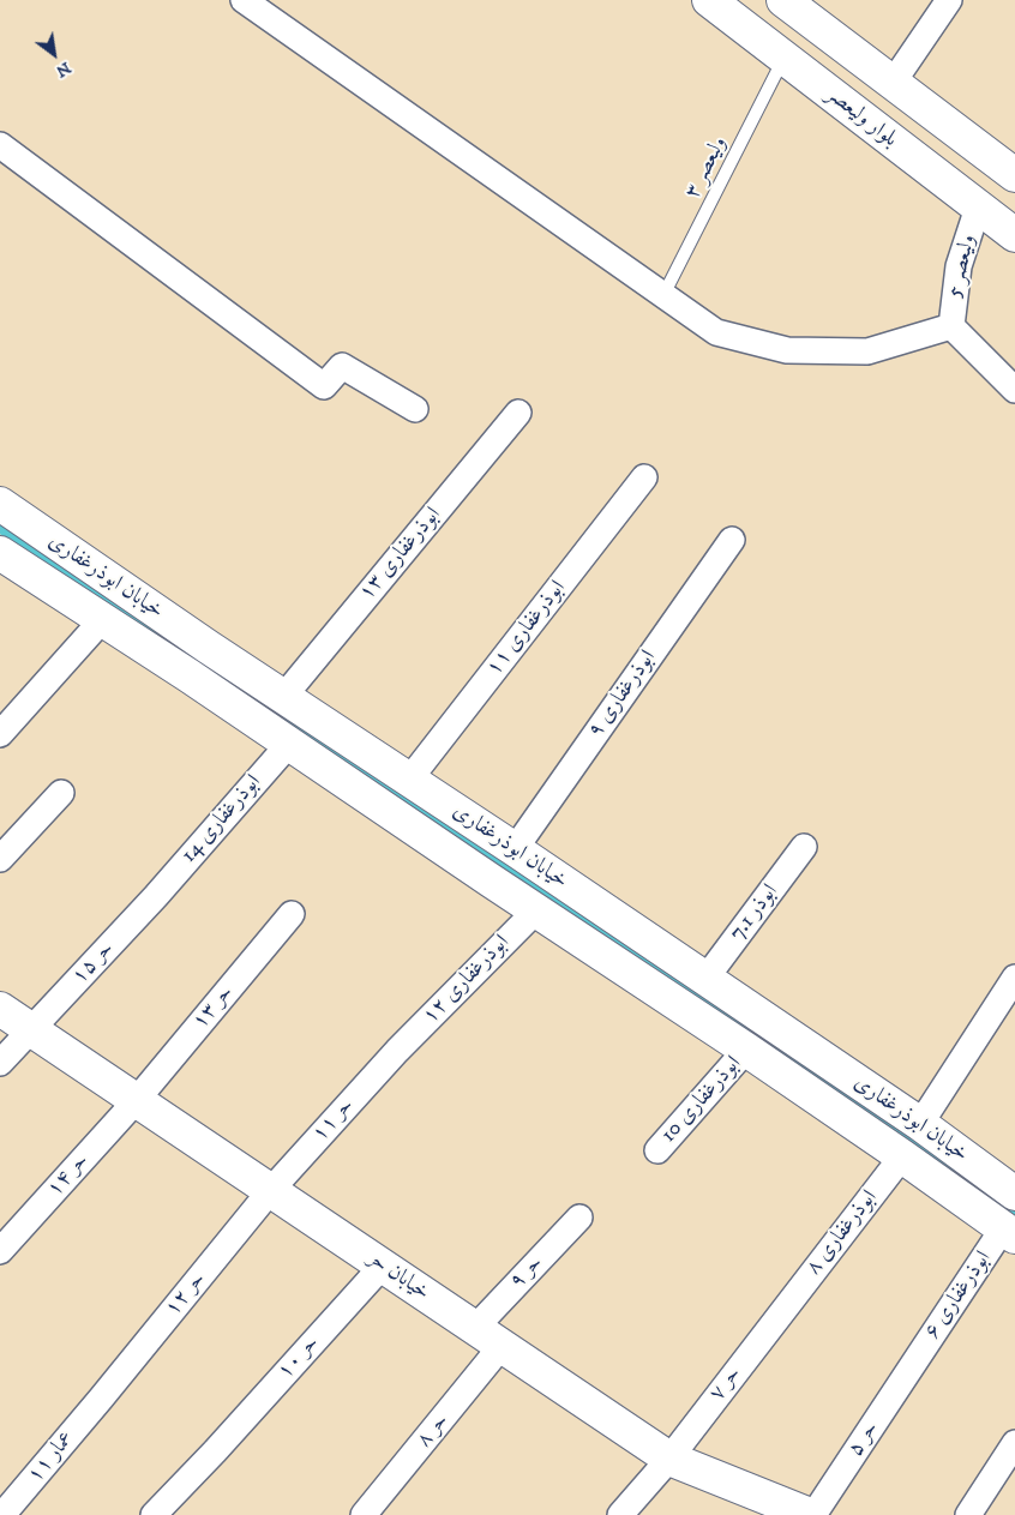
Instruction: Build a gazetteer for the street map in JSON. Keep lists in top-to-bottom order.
{
  "streets": {
    "street": [
      "بلوار ولیعصر",
      "ولیعصر 5",
      "ابوذرغفاری ۱۳",
      "خیابان ابوذرغفاری",
      "ابوذرغفاری ۱۱",
      "ابوذرغفاری ۹",
      "ابوذرغفاری 14",
      "ابوذر 7.1",
      "حر ۱۵",
      "ابوذرغفاری ۱۲",
      "حر ۱۳",
      "ابوذرغفاری 10",
      "حر ۱۱",
      "حر ۱۴",
      "ابوذرغفاری ۸",
      "حر ۹",
      "خیابان حر",
      "حر ۱۲",
      "ابوذرغفاری ۶",
      "حر ۱۰",
      "حر ۷",
      "حر ۸",
      "حر ۵",
      "عمار ۱۱"
    ],
    "lane": ["ولیعصر ۳"]
  },
  "crossings": [
    ["بلوار ولیعصر", "ولیعصر ۳"],
    ["بلوار ولیعصر", "ولیعصر 5"],
    ["ابوذرغفاری ۱۳", "خیابان ابوذرغفاری"],
    ["خیابان ابوذرغفاری", "ابوذرغفاری ۱۱"],
    ["خیابان ابوذرغفاری", "ابوذرغفاری ۹"],
    ["خیابان ابوذرغفاری", "ابوذرغفاری 14"],
    ["خیابان ابوذرغفاری", "ابوذر 7.1"],
    ["خیابان ابوذرغفاری", "ابوذرغفاری ۱۲"],
    ["خیابان ابوذرغفاری", "ابوذرغفاری 10"],
    ["خیابان ابوذرغفاری", "ابوذرغفاری ۸"],
    ["خیابان ابوذرغفاری", "ابوذرغفاری ۶"],
    ["ابوذرغفاری 14", "حر ۱۵"],
    ["حر ۱۵", "خیابان حر"],
    ["ابوذرغفاری ۱۲", "حر ۱۱"],
    ["حر ۱۳", "حر ۱۴"],
    ["حر ۱۳", "خیابان حر"],
    ["حر ۱۱", "خیابان حر"],
    ["حر ۱۱", "حر ۱۲"],
    ["حر ۱۴", "خیابان حر"],
    ["ابوذرغفاری ۸", "حر ۷"],
    ["حر ۹", "خیابان حر"],
    ["خیابان حر", "حر ۱۲"],
    ["خیابان حر", "حر ۱۰"],
    ["خیابان حر", "حر ۷"],
    ["خیابان حر", "حر ۸"],
    ["خیابان حر", "حر ۵"],
    ["حر ۱۲", "عمار ۱۱"],
    ["ابوذرغفاری ۶", "حر ۵"]
  ],
  "north": "bottom right"
}
